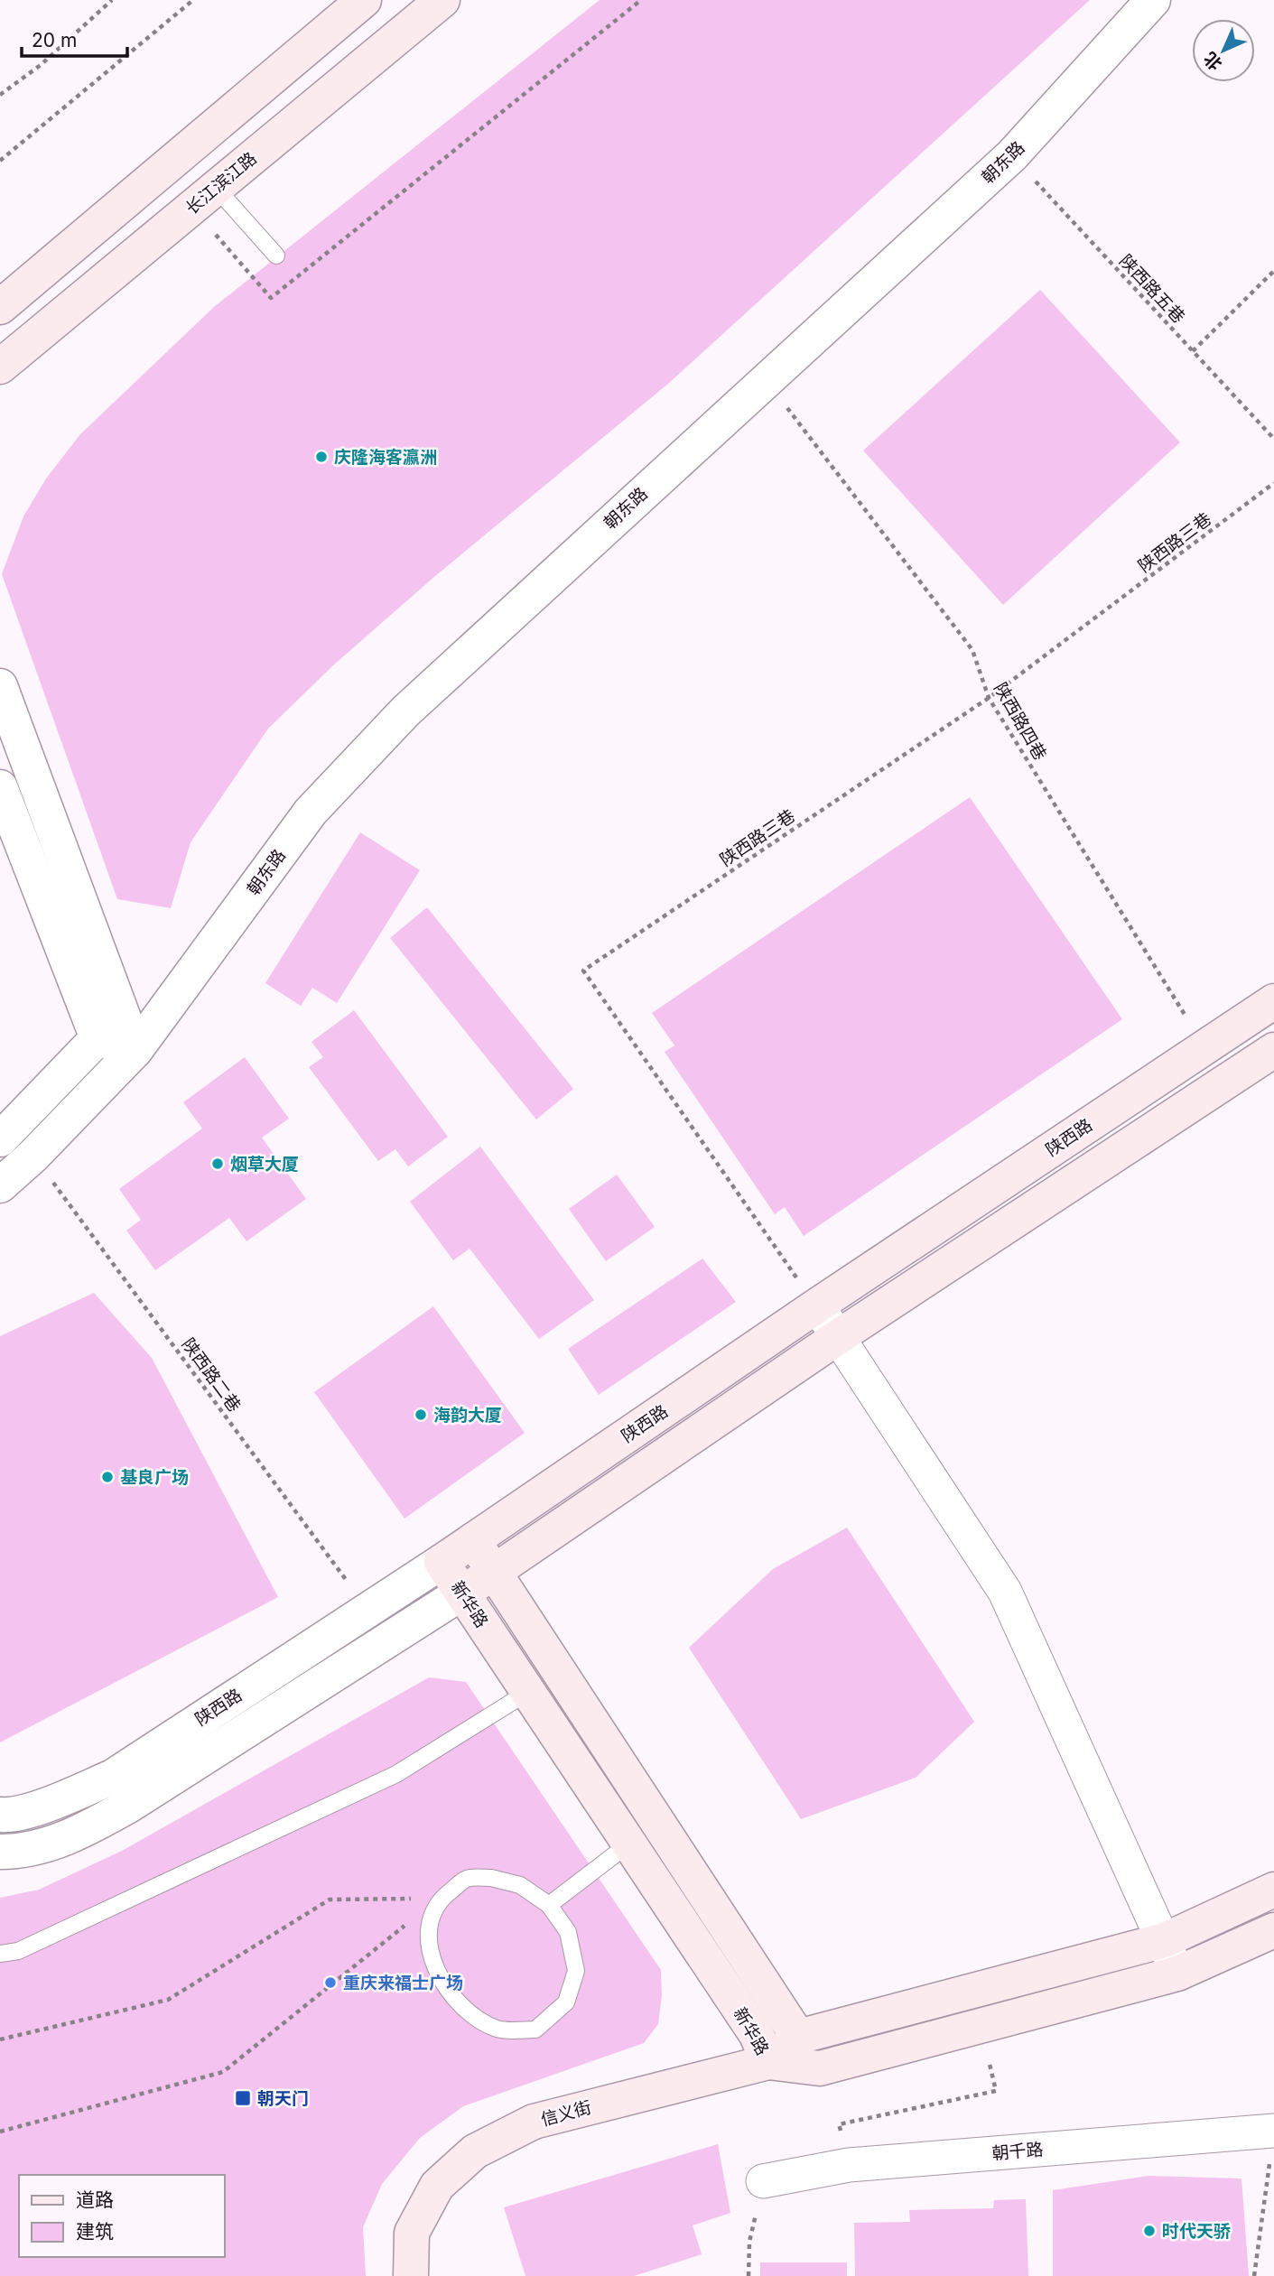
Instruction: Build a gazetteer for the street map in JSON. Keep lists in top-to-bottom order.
{
  "streets": {
    "main road": [
      "长江滨江路",
      "陕西路",
      "新华路",
      "信义街"
    ],
    "street": ["朝东路", "朝千路"],
    "path": [
      "陕西路五巷",
      "陕西路三巷",
      "陕西路四巷",
      "陕西路二巷"
    ]
  },
  "crossings": [
    ["朝东路", "陕西路五巷"],
    ["朝东路", "陕西路四巷"],
    ["朝东路", "陕西路二巷"],
    ["陕西路三巷", "陕西路四巷"],
    ["陕西路三巷", "陕西路"],
    ["陕西路", "陕西路二巷"],
    ["陕西路", "新华路"],
    ["新华路", "信义街"]
  ],
  "places": {
    "other": [
      "庆隆海客瀛洲",
      "烟草大厦",
      "海韵大厦",
      "基良广场",
      "重庆来福士广场",
      "时代天骄"
    ],
    "transit": ["朝天门"]
  },
  "legend": ["道路", "建筑"],
  "scale_bar": "20 m",
  "north": "bottom left"
}
